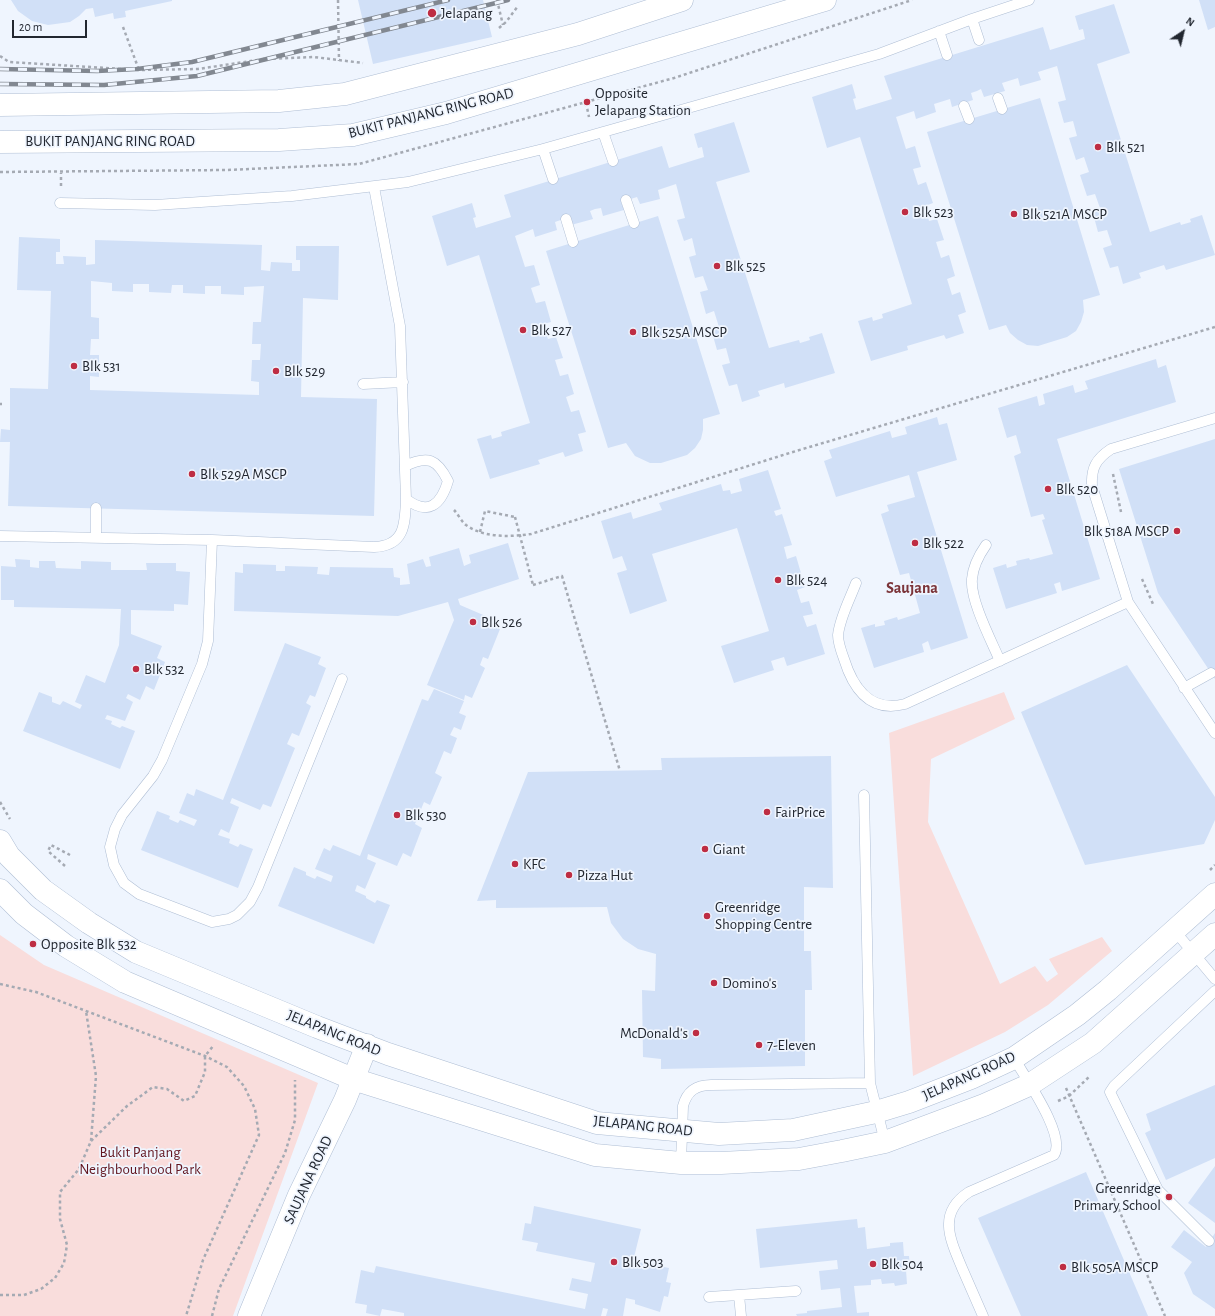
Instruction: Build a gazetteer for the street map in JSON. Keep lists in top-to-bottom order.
{
  "streets": {
    "street": ["BUKIT PANJANG RING ROAD", "JELAPANG ROAD", "SAUJANA ROAD"]
  },
  "crossings": [
    ["JELAPANG ROAD", "SAUJANA ROAD"]
  ],
  "districts": ["Saujana"],
  "parks": ["Bukit Panjang Neighbourhood Park"],
  "places": [
    "Jelapang",
    "Opposite Jelapang Station",
    "Blk 521",
    "Blk 523",
    "Blk 521A MSCP",
    "Blk 525",
    "Blk 527",
    "Blk 525A MSCP",
    "Blk 531",
    "Blk 529",
    "Blk 529A MSCP",
    "Blk 520",
    "Blk 518A MSCP",
    "Blk 522",
    "Blk 524",
    "Blk 526",
    "Blk 532",
    "FairPrice",
    "Blk 530",
    "Giant",
    "KFC",
    "Pizza Hut",
    "Greenridge Shopping Centre",
    "Opposite Blk 532",
    "Domino's",
    "McDonald's",
    "7-Eleven",
    "Greenridge Primary School",
    "Blk 503",
    "Blk 504",
    "Blk 505A MSCP"
  ],
  "scale_bar": "20 m",
  "north": "top right"
}
